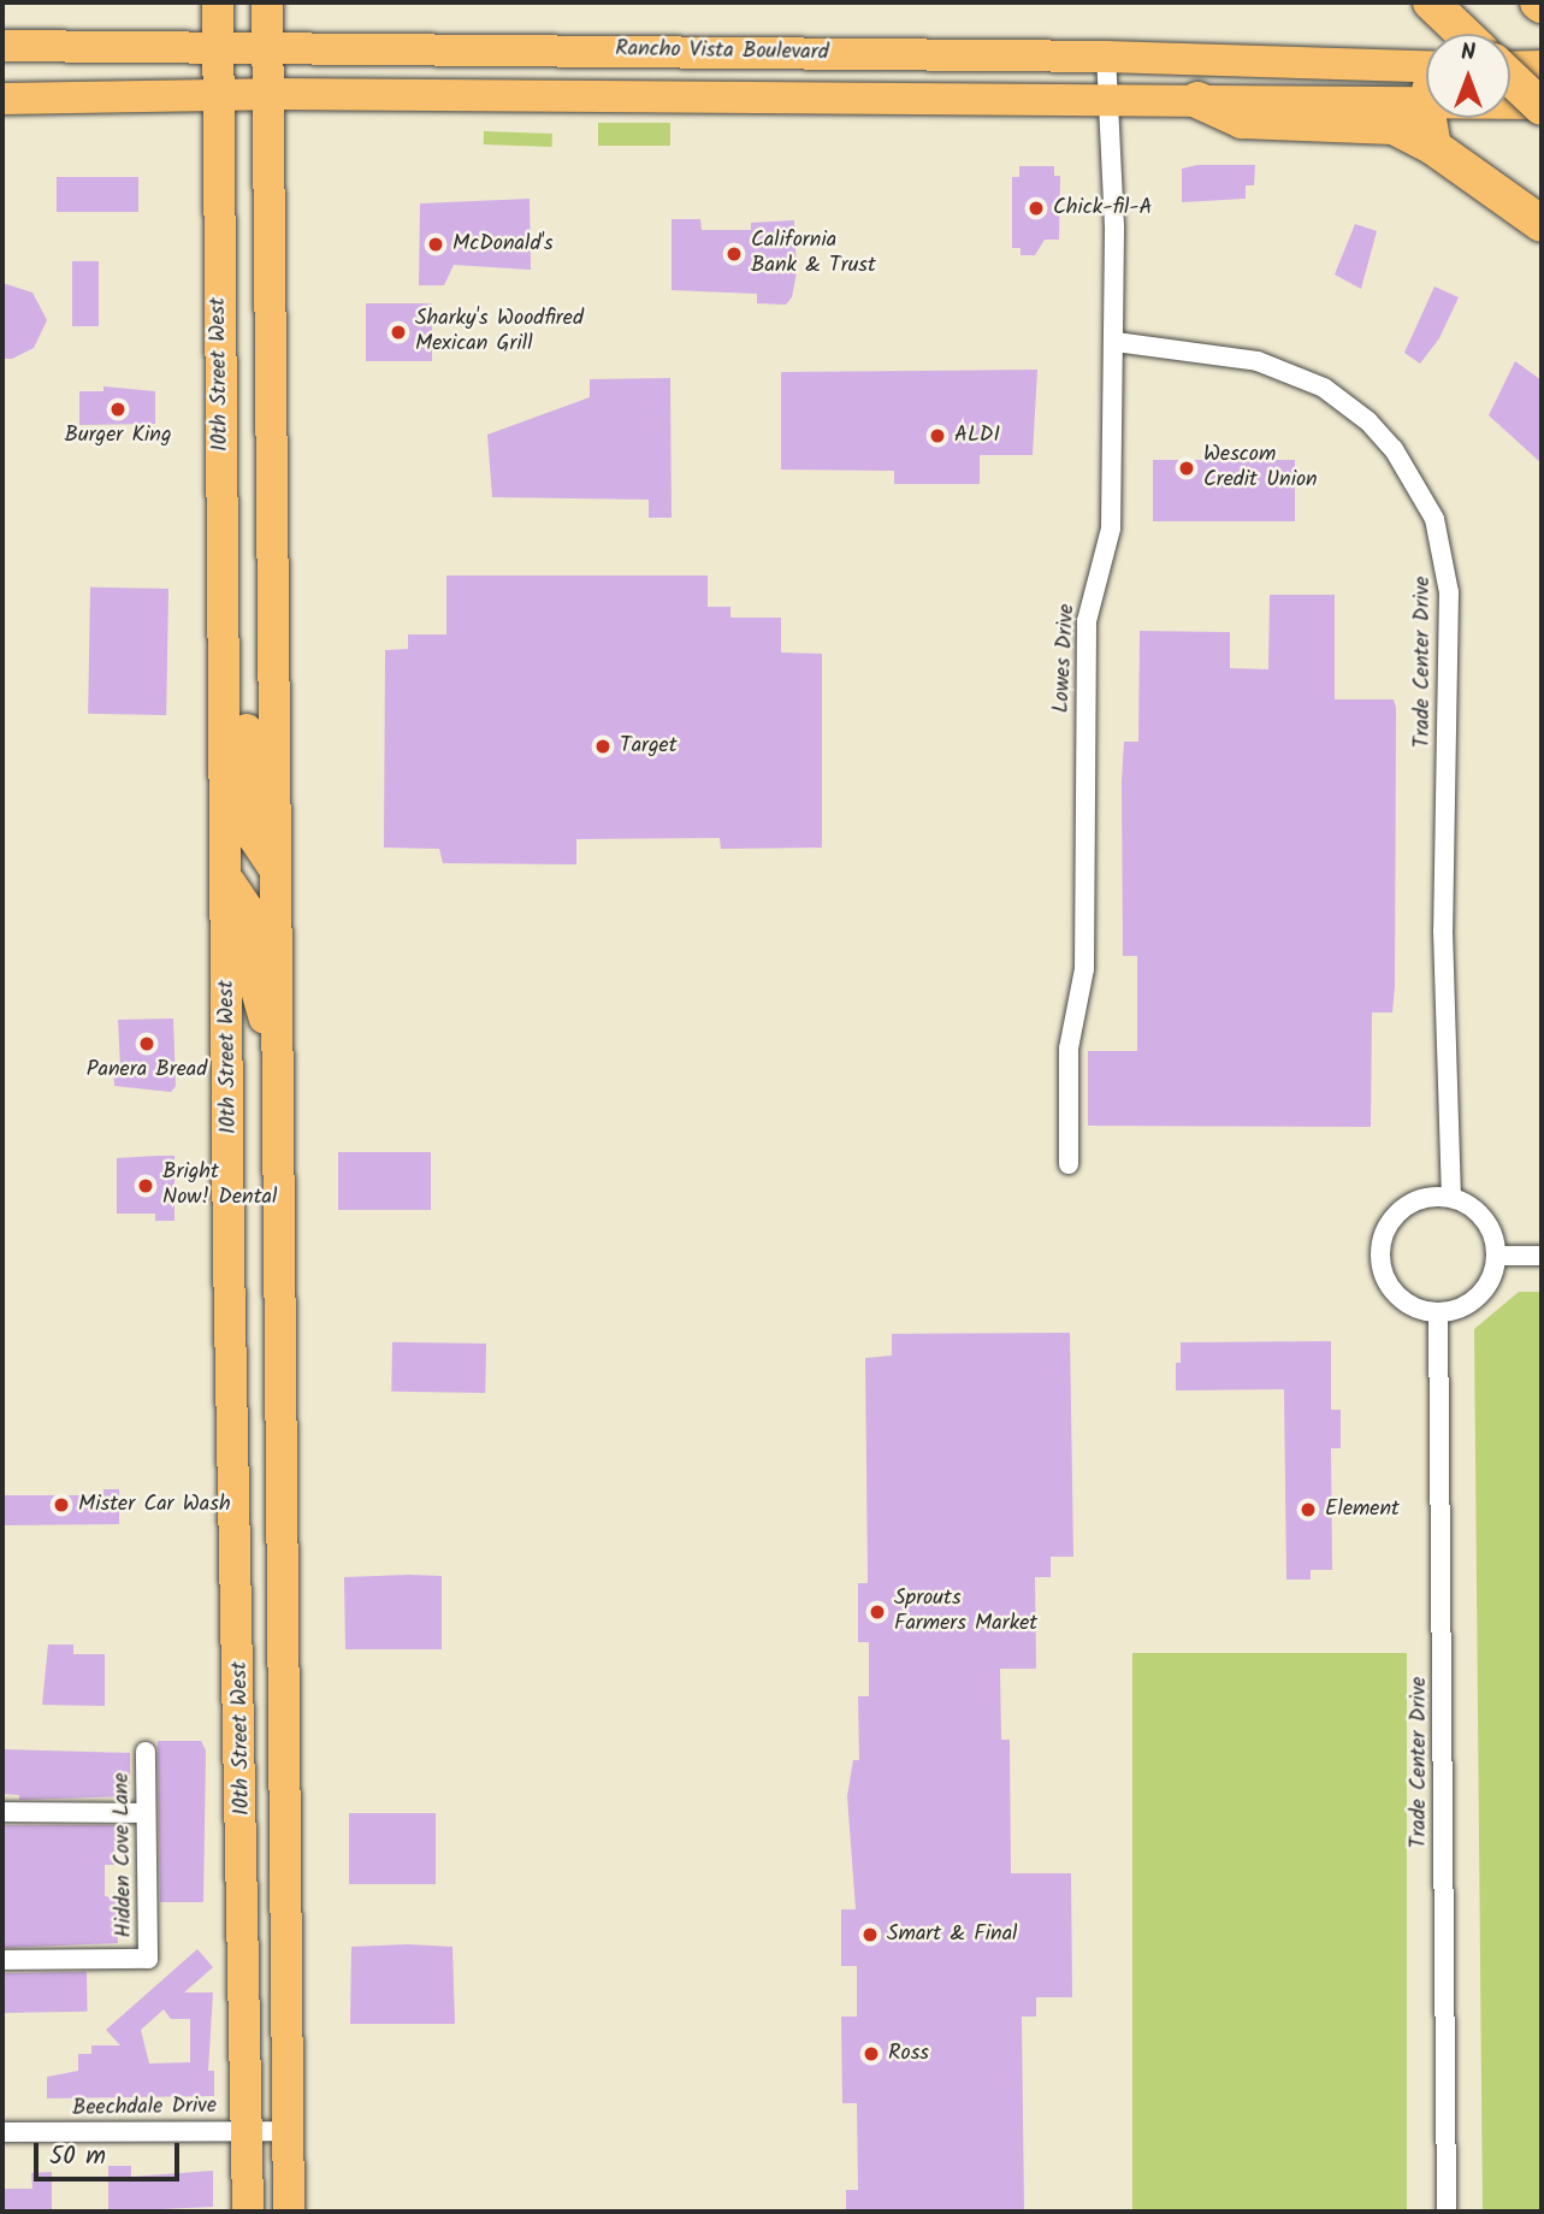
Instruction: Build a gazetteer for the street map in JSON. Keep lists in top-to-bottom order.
{
  "streets": {
    "main road": ["Rancho Vista Boulevard", "10th Street West"],
    "street": [
      "Lowes Drive",
      "Trade Center Drive",
      "Hidden Cove Lane",
      "Beechdale Drive"
    ]
  },
  "crossings": [
    ["Rancho Vista Boulevard", "10th Street West"],
    ["Rancho Vista Boulevard", "Lowes Drive"],
    ["10th Street West", "Beechdale Drive"],
    ["Lowes Drive", "Trade Center Drive"]
  ],
  "places": [
    "Chick-fil-A",
    "McDonald's",
    "California Bank & Trust",
    "Sharky's Woodfired Mexican Grill",
    "Burger King",
    "ALDI",
    "Wescom Credit Union",
    "Target",
    "Panera Bread",
    "Bright Now! Dental",
    "Mister Car Wash",
    "Element",
    "Sprouts Farmers Market",
    "Smart & Final",
    "Ross"
  ],
  "scale_bar": "50 m",
  "north": "top"
}
